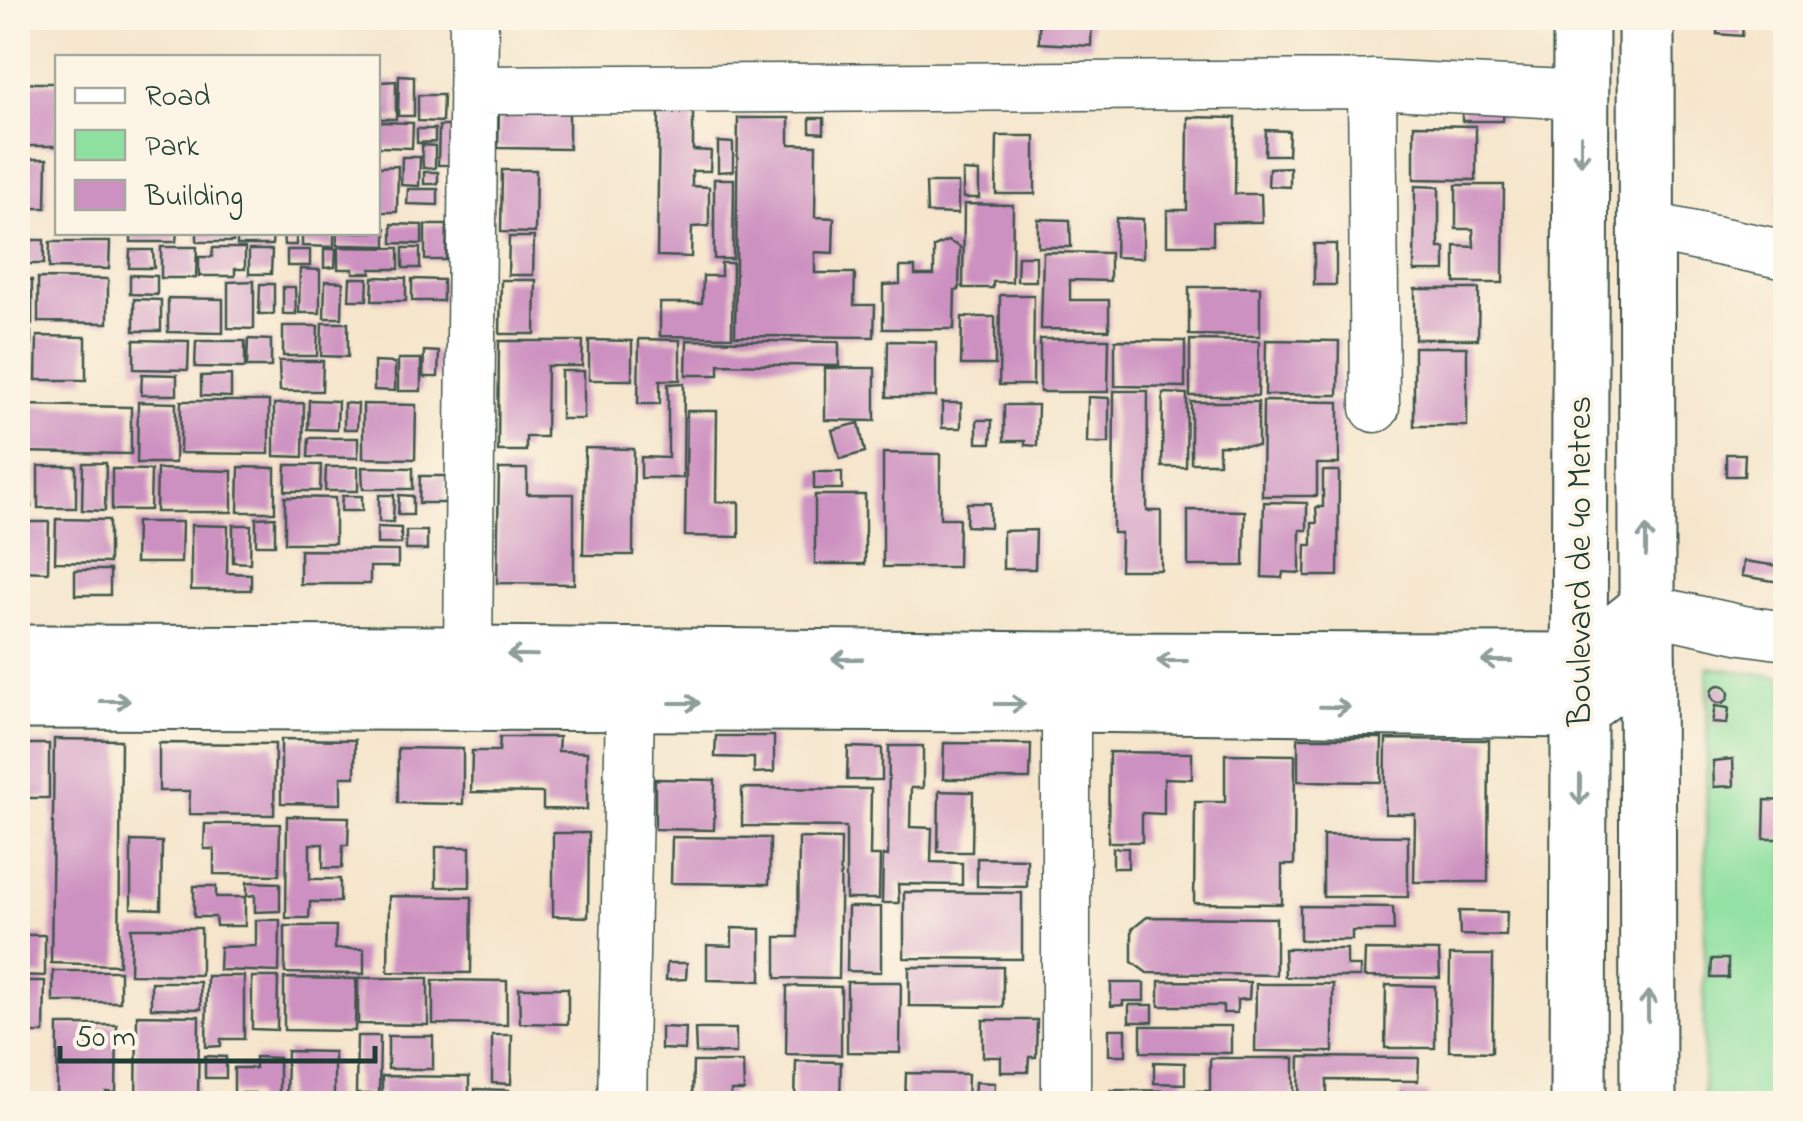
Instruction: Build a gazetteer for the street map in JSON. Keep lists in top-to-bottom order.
{
  "streets": {
    "street": ["Boulevard de 40 Metres"]
  },
  "legend": ["Road", "Park", "Building"],
  "scale_bar": "50 m"
}
